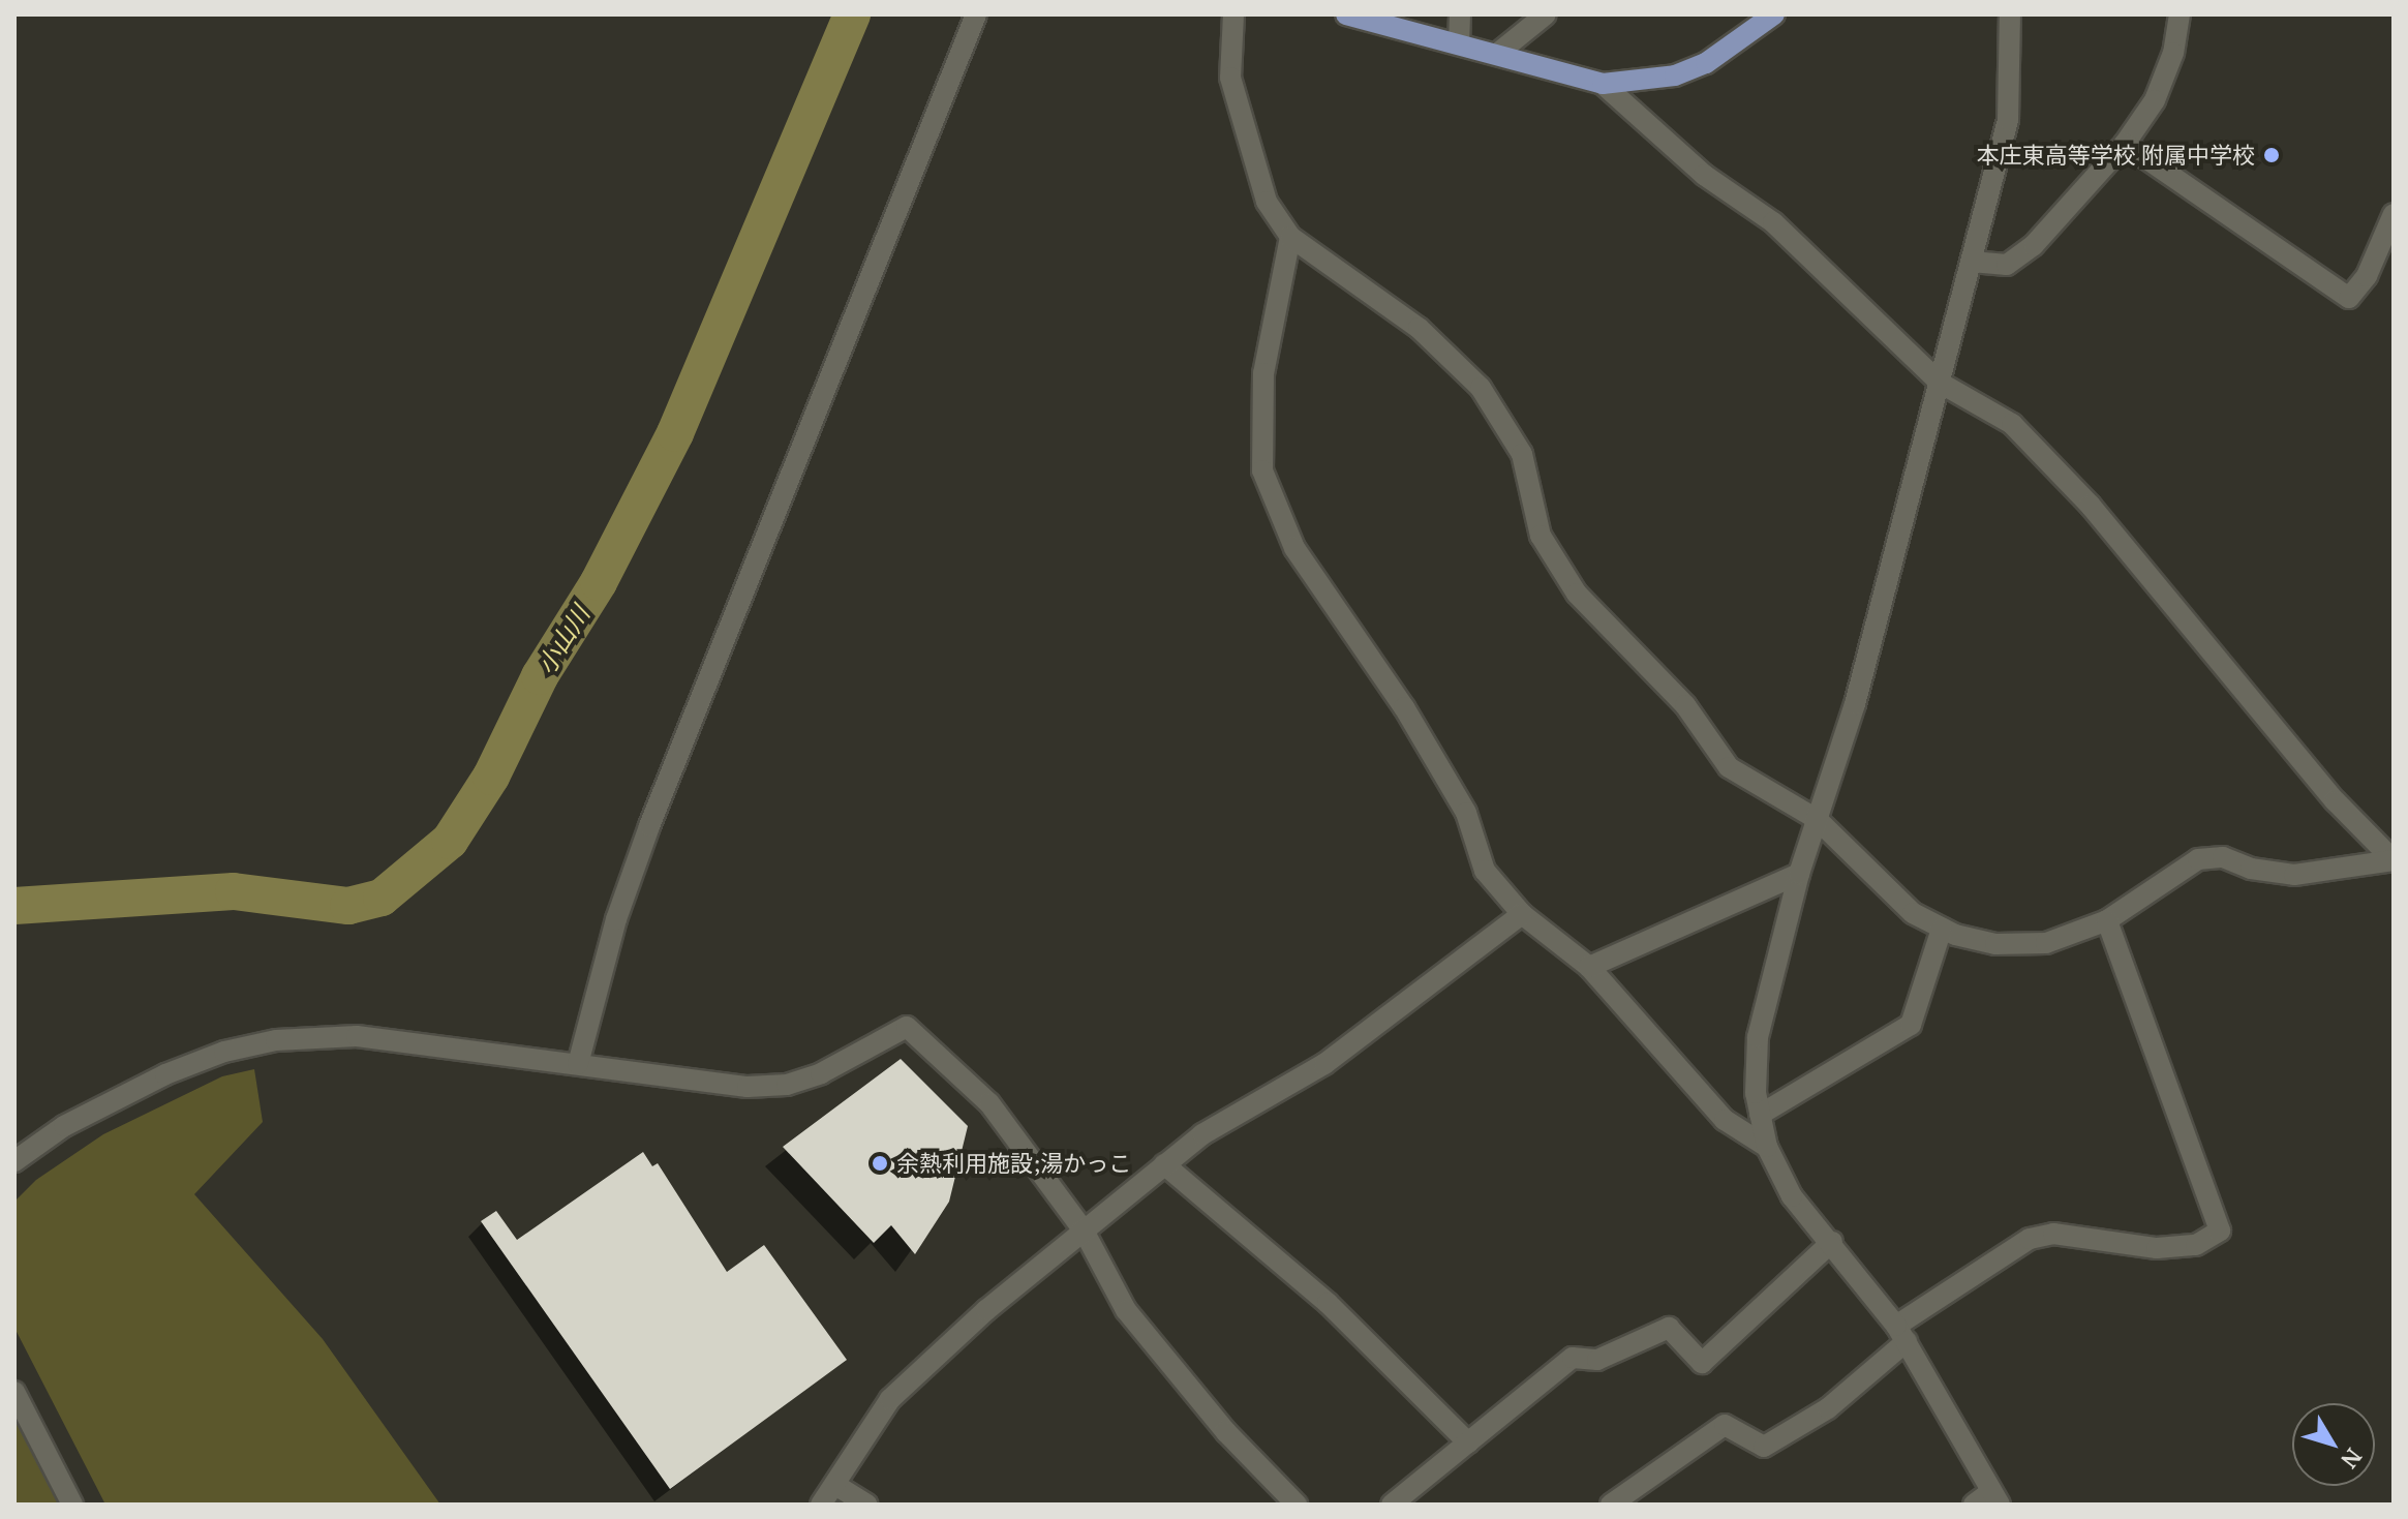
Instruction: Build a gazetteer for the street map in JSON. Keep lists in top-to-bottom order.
{
  "water": ["小山川"],
  "places": ["本庄東高等学校 附属中学校", "余熱利用施設;湯かっこ"],
  "north": "bottom right"
}
